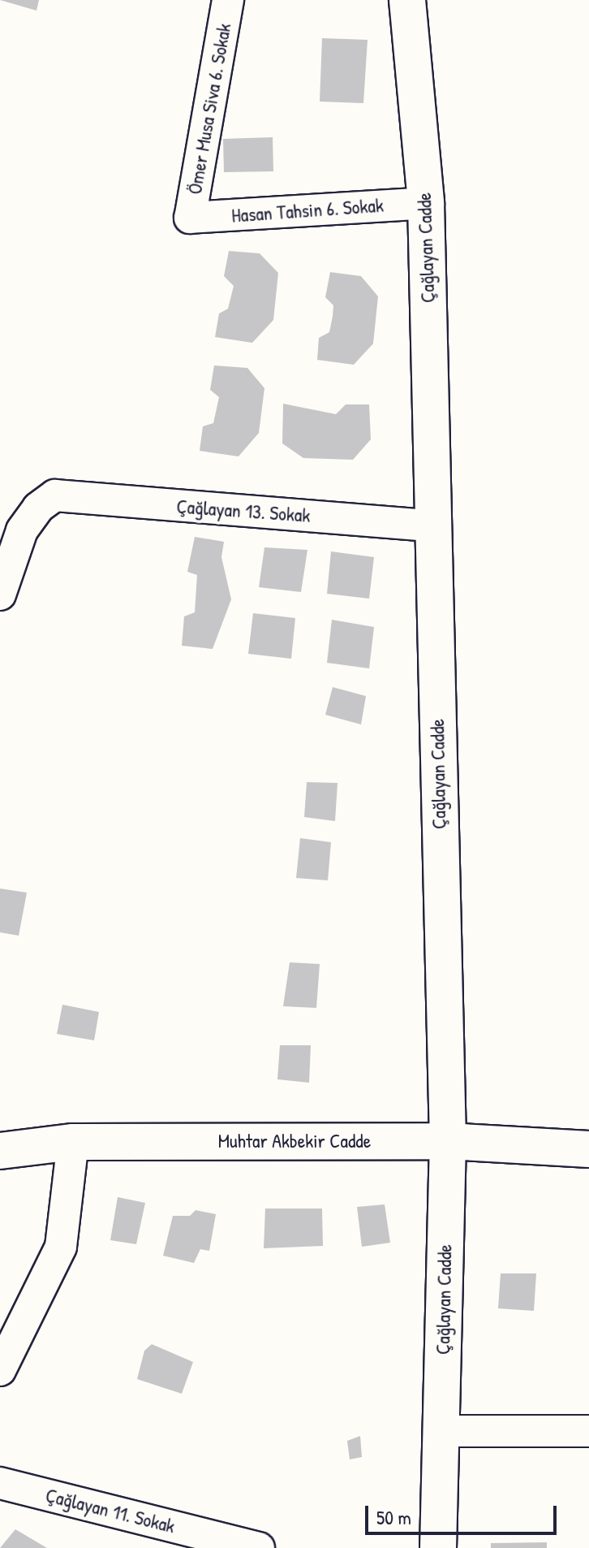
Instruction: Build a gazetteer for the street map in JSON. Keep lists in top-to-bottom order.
{
  "streets": {
    "main road": ["Çağlayan Cadde", "Muhtar Akbekir Cadde"],
    "street": [
      "Ömer Musa Siva 6. Sokak",
      "Hasan Tahsin 6. Sokak",
      "Çağlayan 13. Sokak",
      "Çağlayan 11. Sokak"
    ]
  },
  "crossings": [
    ["Ömer Musa Siva 6. Sokak", "Hasan Tahsin 6. Sokak"],
    ["Hasan Tahsin 6. Sokak", "Çağlayan Cadde"],
    ["Çağlayan Cadde", "Çağlayan 13. Sokak"],
    ["Çağlayan Cadde", "Muhtar Akbekir Cadde"]
  ],
  "scale_bar": "50 m"
}
